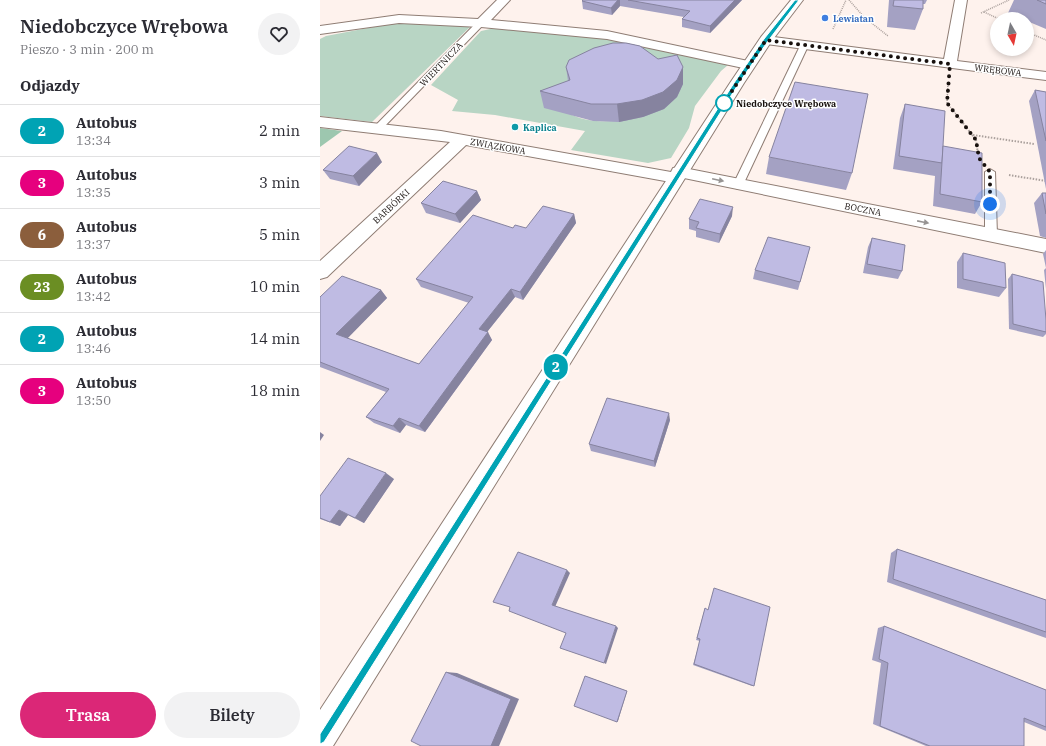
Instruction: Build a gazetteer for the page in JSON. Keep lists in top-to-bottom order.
{
  "streets": {
    "street": [
      "WIERTNICZA",
      "WRĘBOWA",
      "ZWIĄZKOWA",
      "BARBÓRKI",
      "BOCZNA"
    ]
  },
  "crossings": [
    ["WIERTNICZA", "ZWIĄZKOWA"],
    ["ZWIĄZKOWA", "BARBÓRKI"],
    ["ZWIĄZKOWA", "BOCZNA"]
  ],
  "one_way": ["BOCZNA"],
  "places": ["Lewiatan", "Niedobczyce Wrębowa", "Kaplica"],
  "lines": ["bus line 2"],
  "north": "bottom",
  "page": {
    "heading": [
      ["Niedobczyce Wrębowa", "Pieszo · 3 min · 200 m"],
      "Odjazdy"
    ],
    "on_map": "2",
    "list": [
      {
        "mark": "2",
        "name": "Autobus",
        "note": "13:34",
        "value": "2 min"
      },
      {
        "mark": "3",
        "name": "Autobus",
        "note": "13:35",
        "value": "3 min"
      },
      {
        "mark": "6",
        "name": "Autobus",
        "note": "13:37",
        "value": "5 min"
      },
      {
        "mark": "23",
        "name": "Autobus",
        "note": "13:42",
        "value": "10 min"
      },
      {
        "mark": "2",
        "name": "Autobus",
        "note": "13:46",
        "value": "14 min"
      },
      {
        "mark": "3",
        "name": "Autobus",
        "note": "13:50",
        "value": "18 min"
      }
    ],
    "buttons": ["Trasa", "Bilety"]
  }
}
